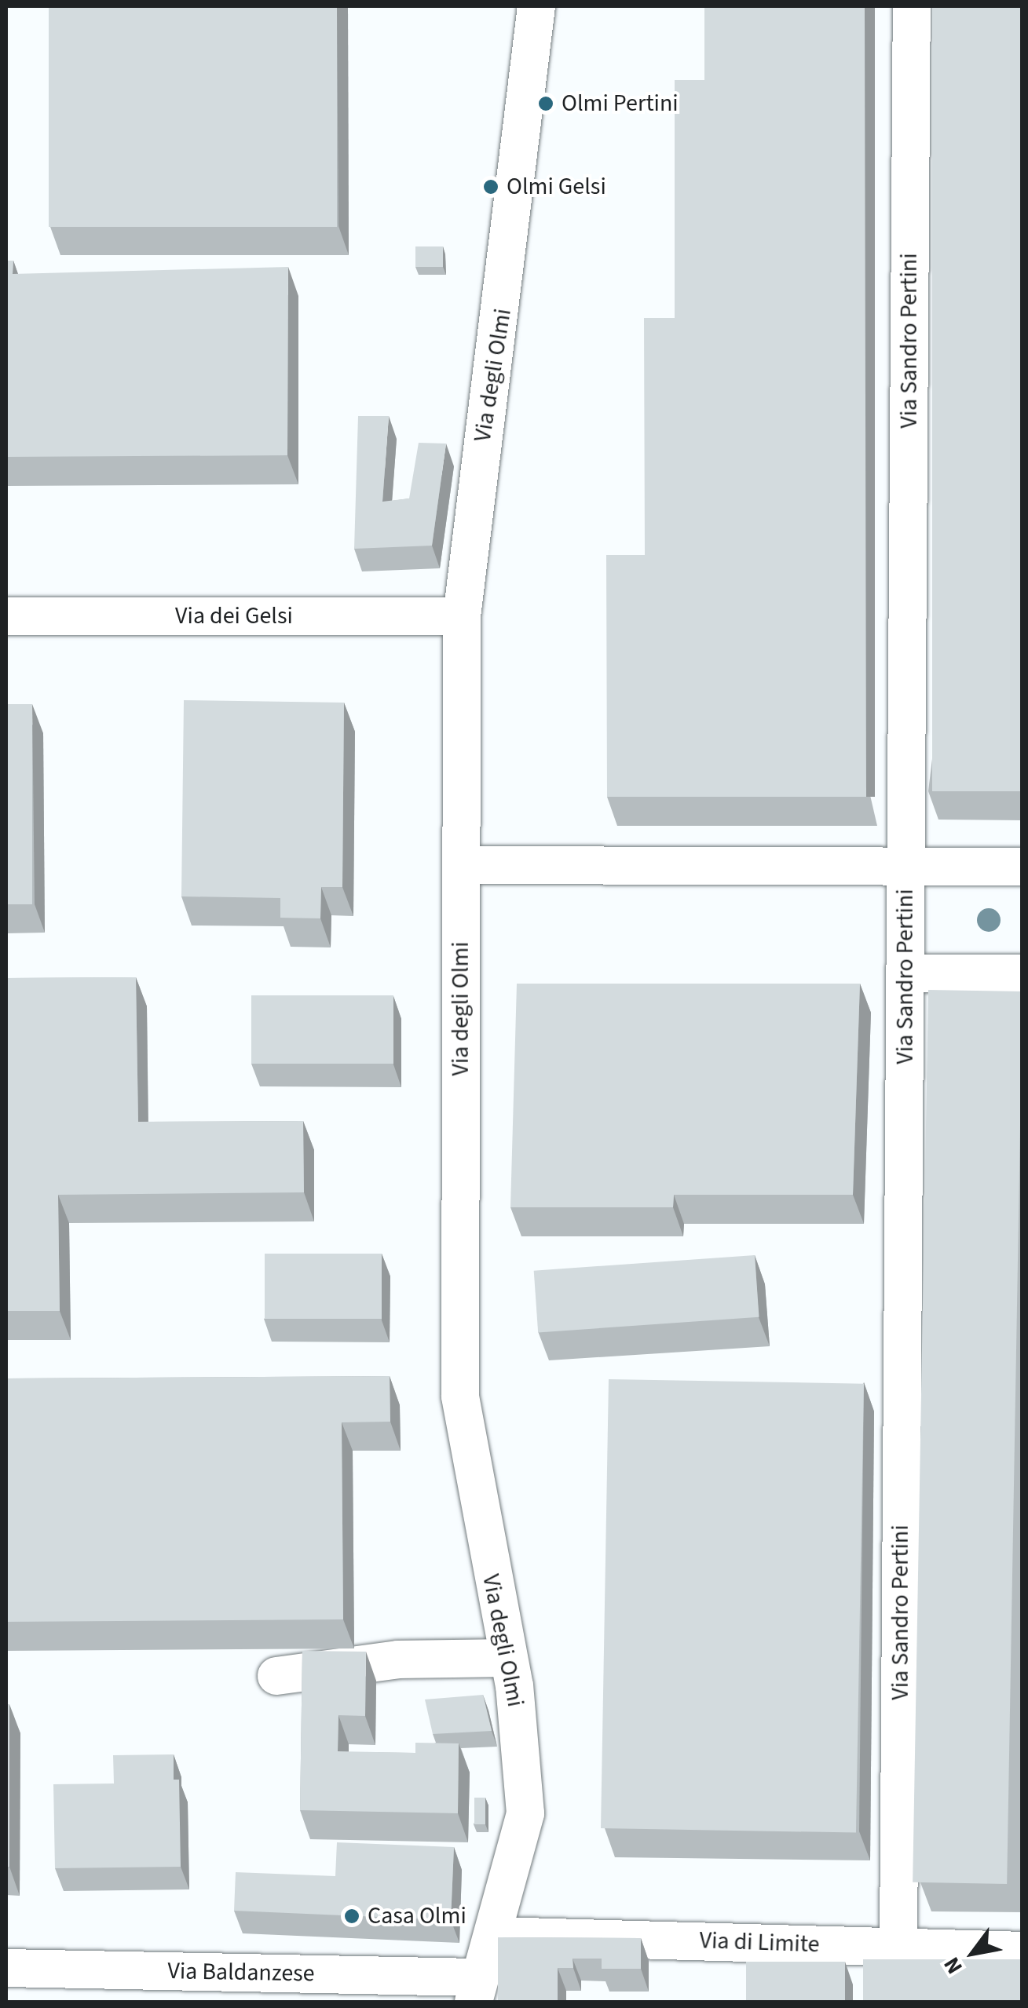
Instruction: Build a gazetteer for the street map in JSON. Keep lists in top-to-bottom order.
{
  "streets": {
    "street": [
      "Via Sandro Pertini",
      "Via degli Olmi",
      "Via dei Gelsi",
      "Via di Limite",
      "Via Baldanzese"
    ]
  },
  "crossings": [
    ["Via Sandro Pertini", "Via di Limite"],
    ["Via degli Olmi", "Via dei Gelsi"],
    ["Via degli Olmi", "Via di Limite"],
    ["Via degli Olmi", "Via Baldanzese"]
  ],
  "places": ["Olmi Pertini", "Olmi Gelsi", "Casa Olmi"],
  "north": "bottom left"
}
